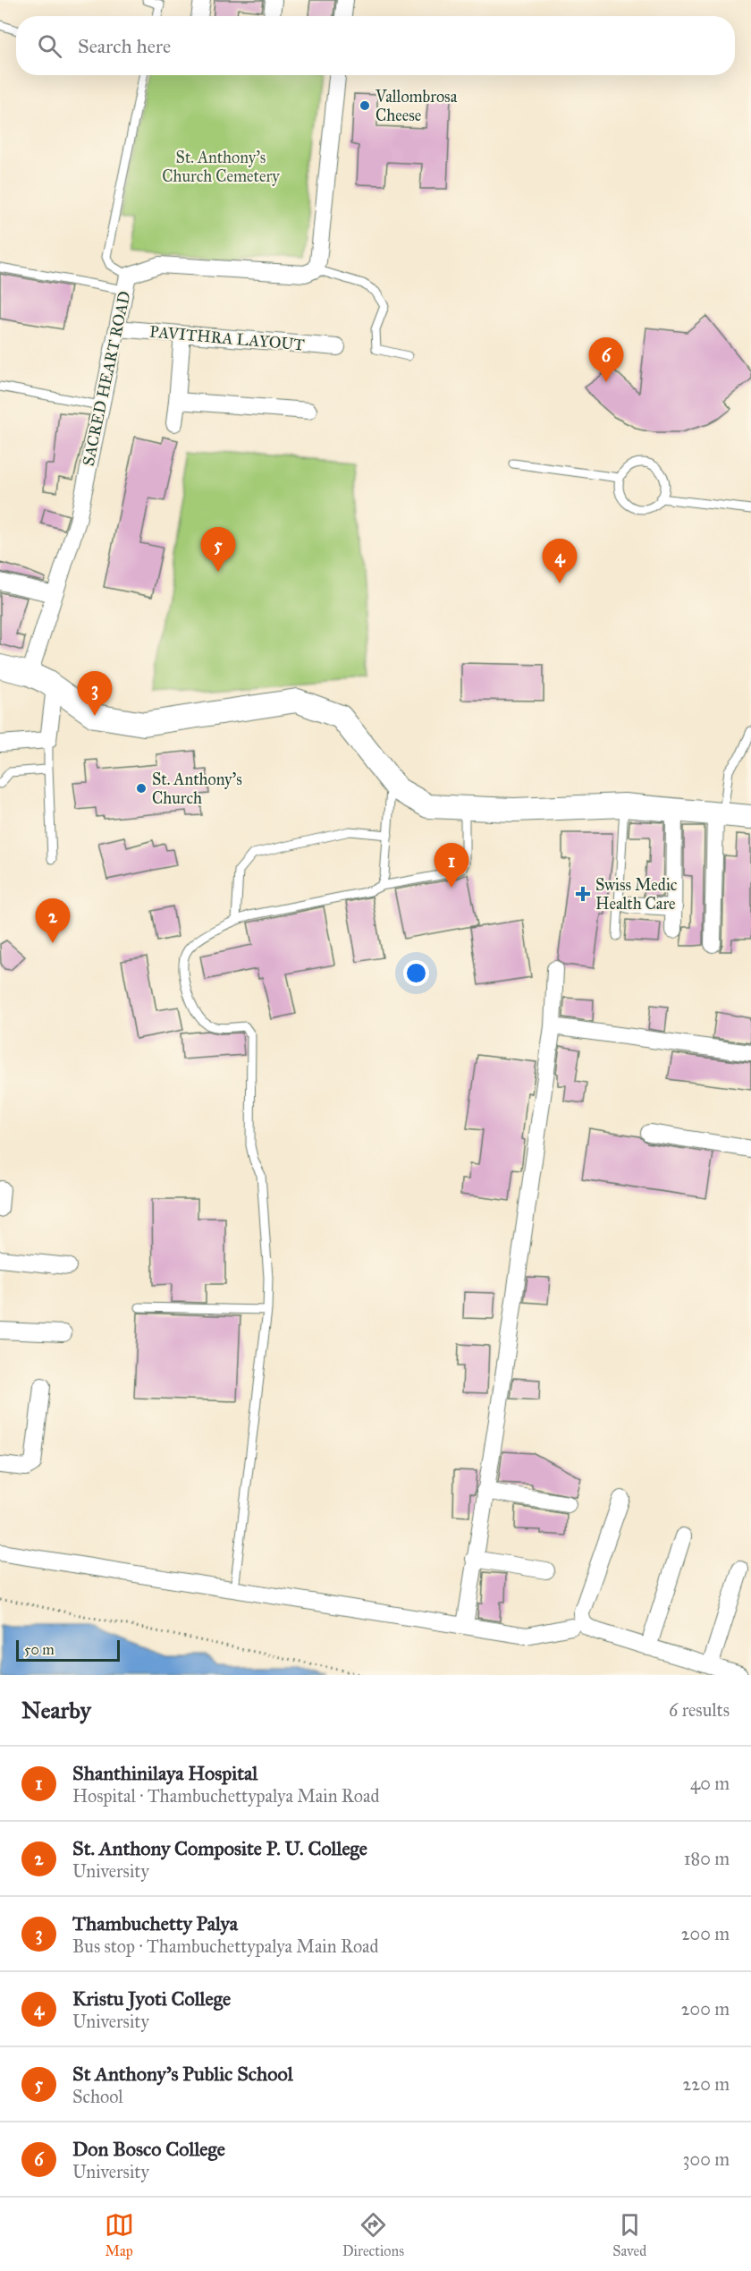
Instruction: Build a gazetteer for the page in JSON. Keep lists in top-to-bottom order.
{
  "streets": {
    "street": ["PAVITHRA LAYOUT", "SACRED HEART ROAD"]
  },
  "crossings": [
    ["PAVITHRA LAYOUT", "SACRED HEART ROAD"]
  ],
  "parks": ["St. Anthony's Church Cemetery"],
  "places": {
    "other": ["Vallombrosa Cheese", "St. Anthony's Church"],
    "health": ["Swiss Medic Health Care"]
  },
  "scale_bar": "50 m",
  "page": {
    "search": "Search here",
    "pins": [
      "6",
      "5",
      "4",
      "3",
      "1",
      "2"
    ],
    "scale": "50 m",
    "heading": ["Nearby", "6 results"],
    "list": [
      {
        "mark": "1",
        "name": "Shanthinilaya Hospital",
        "note": "Hospital · Thambuchettypalya Main Road",
        "value": "40 m"
      },
      {
        "mark": "2",
        "name": "St. Anthony Composite P. U. College",
        "note": "University",
        "value": "180 m"
      },
      {
        "mark": "3",
        "name": "Thambuchetty Palya",
        "note": "Bus stop · Thambuchettypalya Main Road",
        "value": "200 m"
      },
      {
        "mark": "4",
        "name": "Kristu Jyoti College",
        "note": "University",
        "value": "200 m"
      },
      {
        "mark": "5",
        "name": "St Anthony's Public School",
        "note": "School",
        "value": "220 m"
      },
      {
        "mark": "6",
        "name": "Don Bosco College",
        "note": "University",
        "value": "300 m"
      }
    ],
    "nav": ["Map", "Directions", "Saved"]
  }
}
